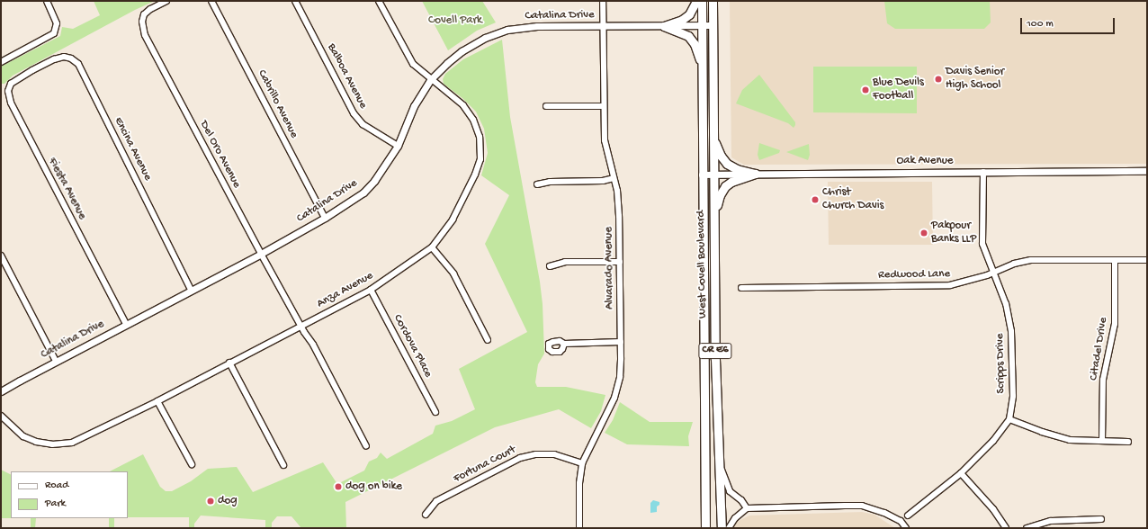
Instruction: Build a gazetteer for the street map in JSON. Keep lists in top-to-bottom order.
{
  "streets": {
    "main road": ["West Covell Boulevard", "CR E6"],
    "street": [
      "Catalina Drive",
      "Balboa Avenue",
      "Cabrillo Avenue",
      "Encina Avenue",
      "Del Oro Avenue",
      "Oak Avenue",
      "Fiesta Avenue",
      "Alvarado Avenue",
      "Redwood Lane",
      "Anza Avenue",
      "Cordova Place",
      "Citadel Drive",
      "Scripps Drive",
      "Fortuna Court"
    ]
  },
  "crossings": [
    ["Catalina Drive", "Balboa Avenue"],
    ["Catalina Drive", "Cabrillo Avenue"],
    ["Catalina Drive", "Encina Avenue"],
    ["Catalina Drive", "Del Oro Avenue"],
    ["Catalina Drive", "Fiesta Avenue"],
    ["Catalina Drive", "West Covell Boulevard"],
    ["Catalina Drive", "Alvarado Avenue"],
    ["Catalina Drive", "Anza Avenue"],
    ["Encina Avenue", "Fiesta Avenue"],
    ["Del Oro Avenue", "Anza Avenue"],
    ["Oak Avenue", "West Covell Boulevard"],
    ["Oak Avenue", "Scripps Drive"],
    ["Alvarado Avenue", "Fortuna Court"],
    ["Redwood Lane", "Citadel Drive"],
    ["Redwood Lane", "Scripps Drive"],
    ["Anza Avenue", "Cordova Place"]
  ],
  "parks": ["Covell Park"],
  "places": [
    "Davis Senior High School",
    "Blue Devils Football",
    "Christ Church Davis",
    "Pakpour Banks LLP",
    "dog on bike",
    "dog"
  ],
  "legend": ["Road", "Park"],
  "scale_bar": "100 m"
}
